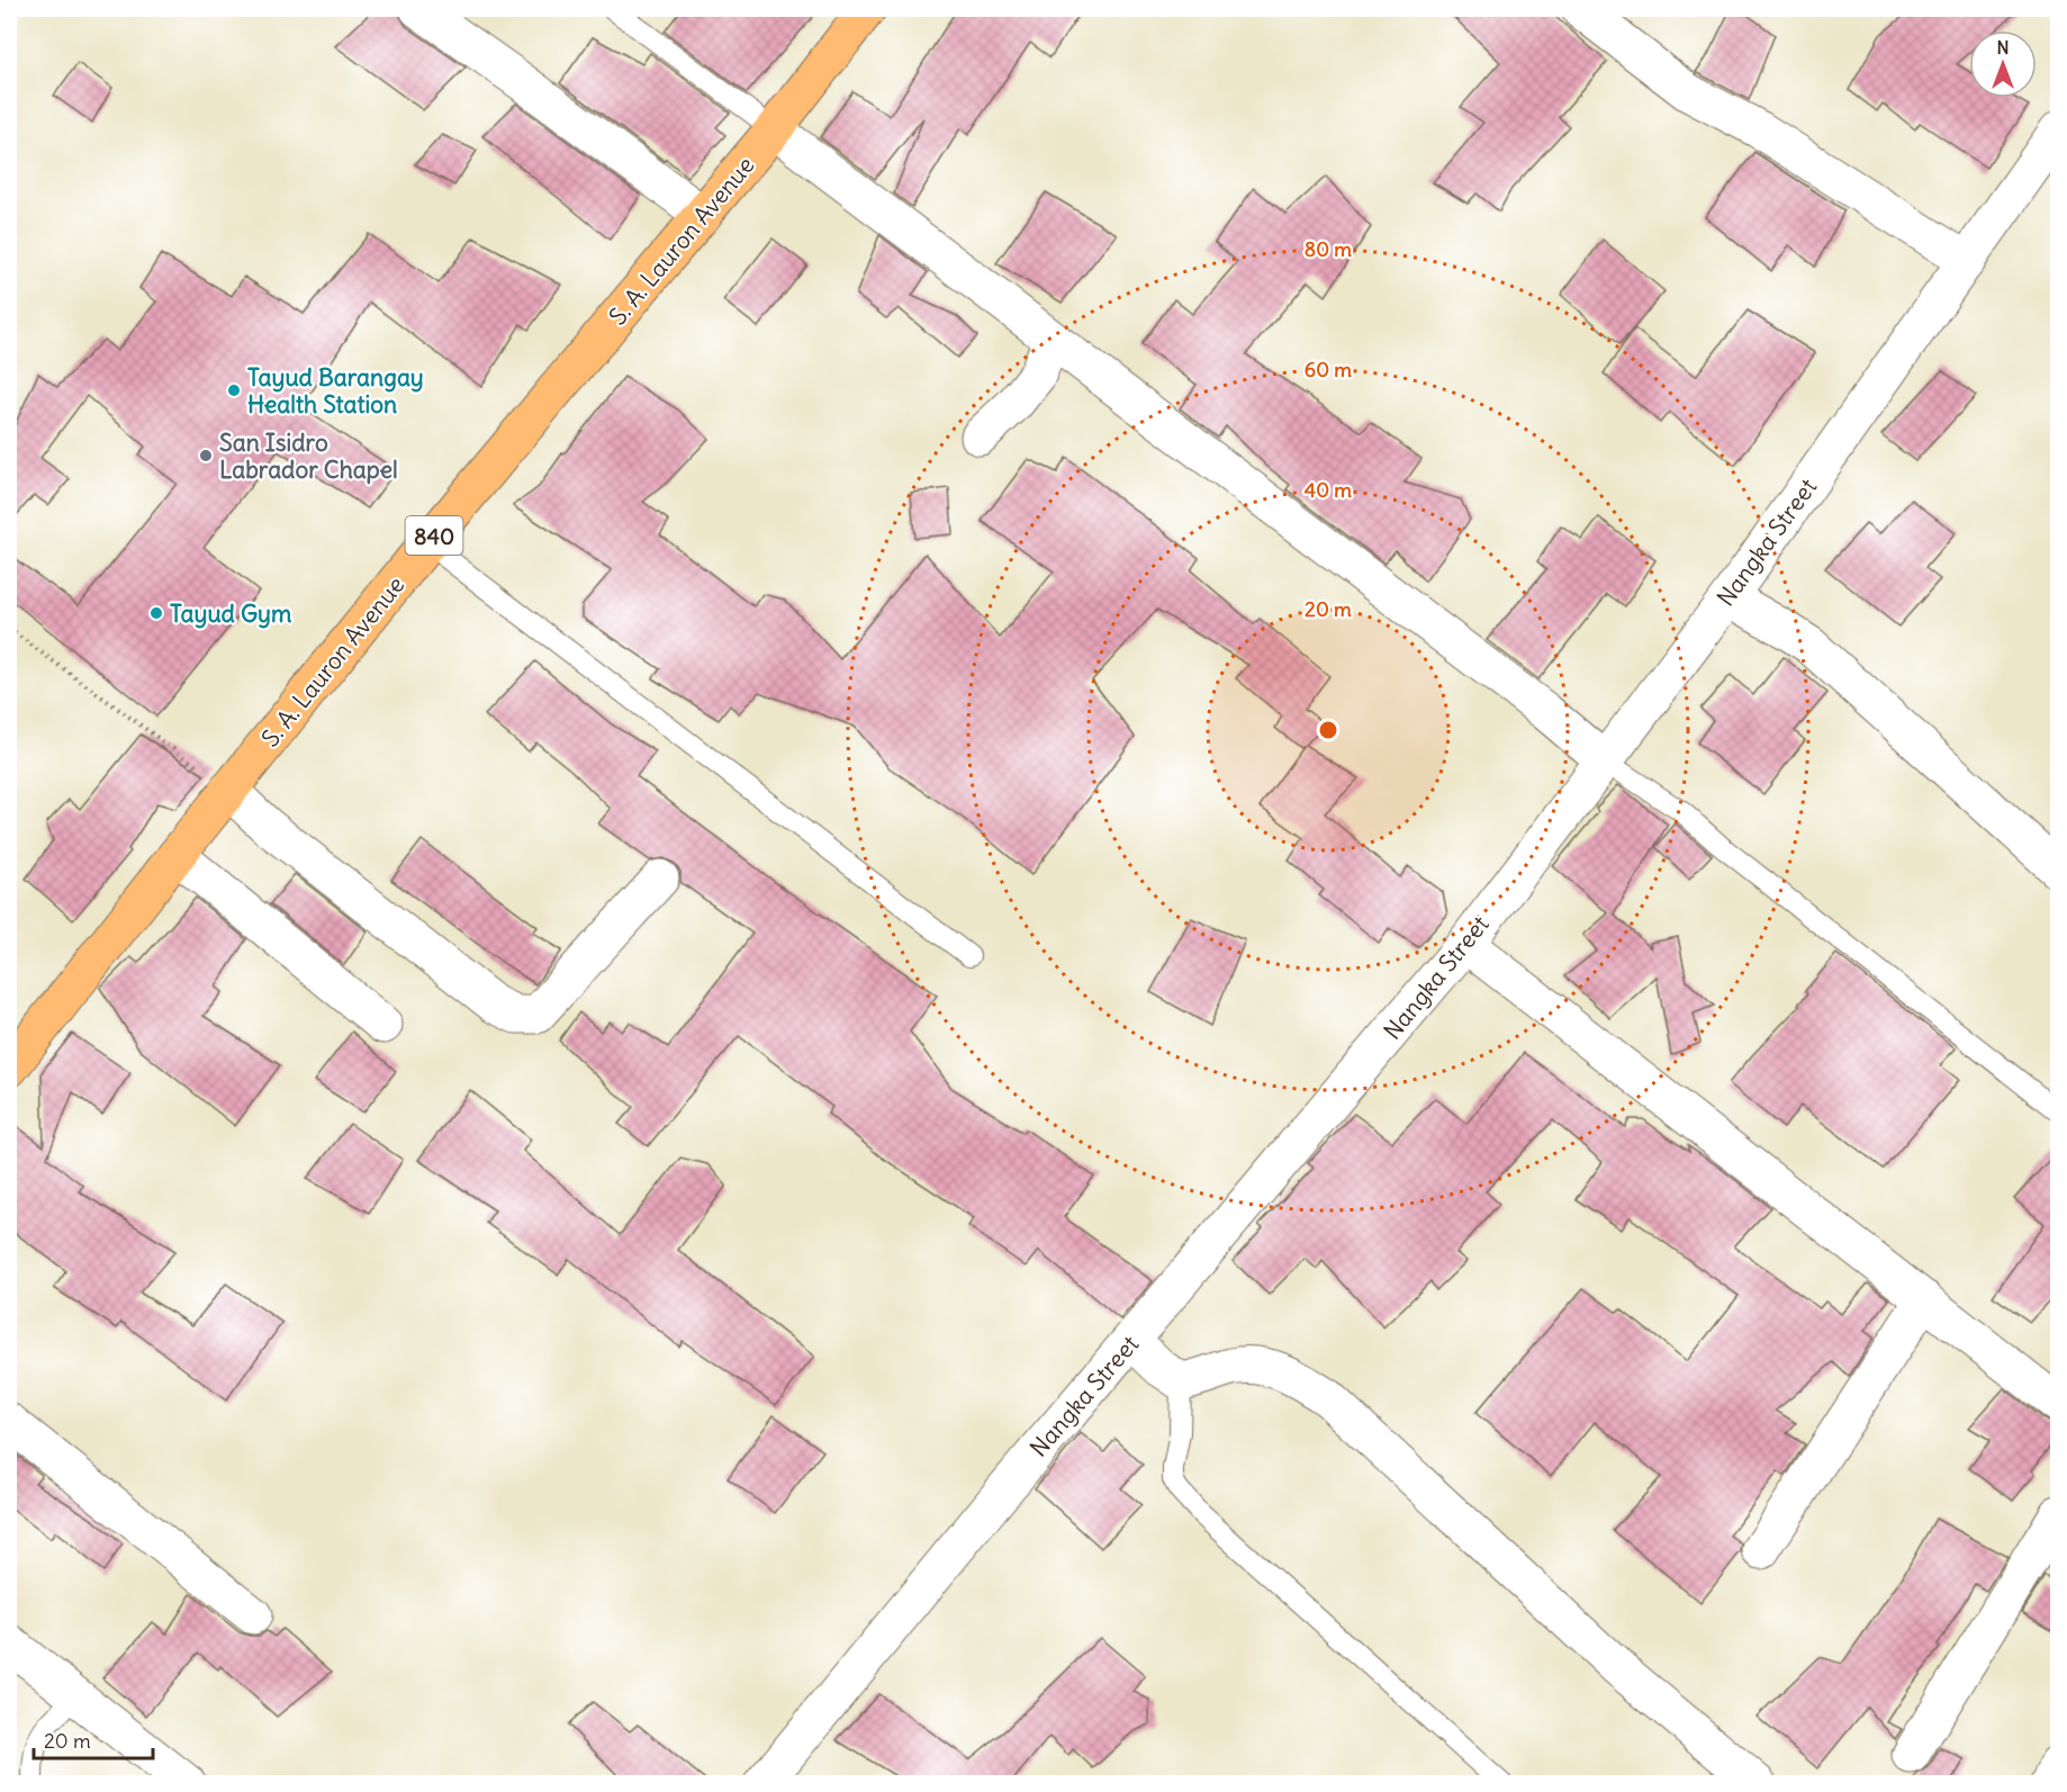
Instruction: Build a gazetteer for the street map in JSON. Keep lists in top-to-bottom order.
{
  "streets": {
    "highway": ["S. A. Lauron Avenue", "840"],
    "street": ["Nangka Street"]
  },
  "places": ["Tayud Barangay Health Station", "San Isidro Labrador Chapel", "Tayud Gym"],
  "scale_bar": "20 m",
  "north": "top",
  "rings": [
    "80 m",
    "60 m",
    "40 m",
    "20 m"
  ]
}
